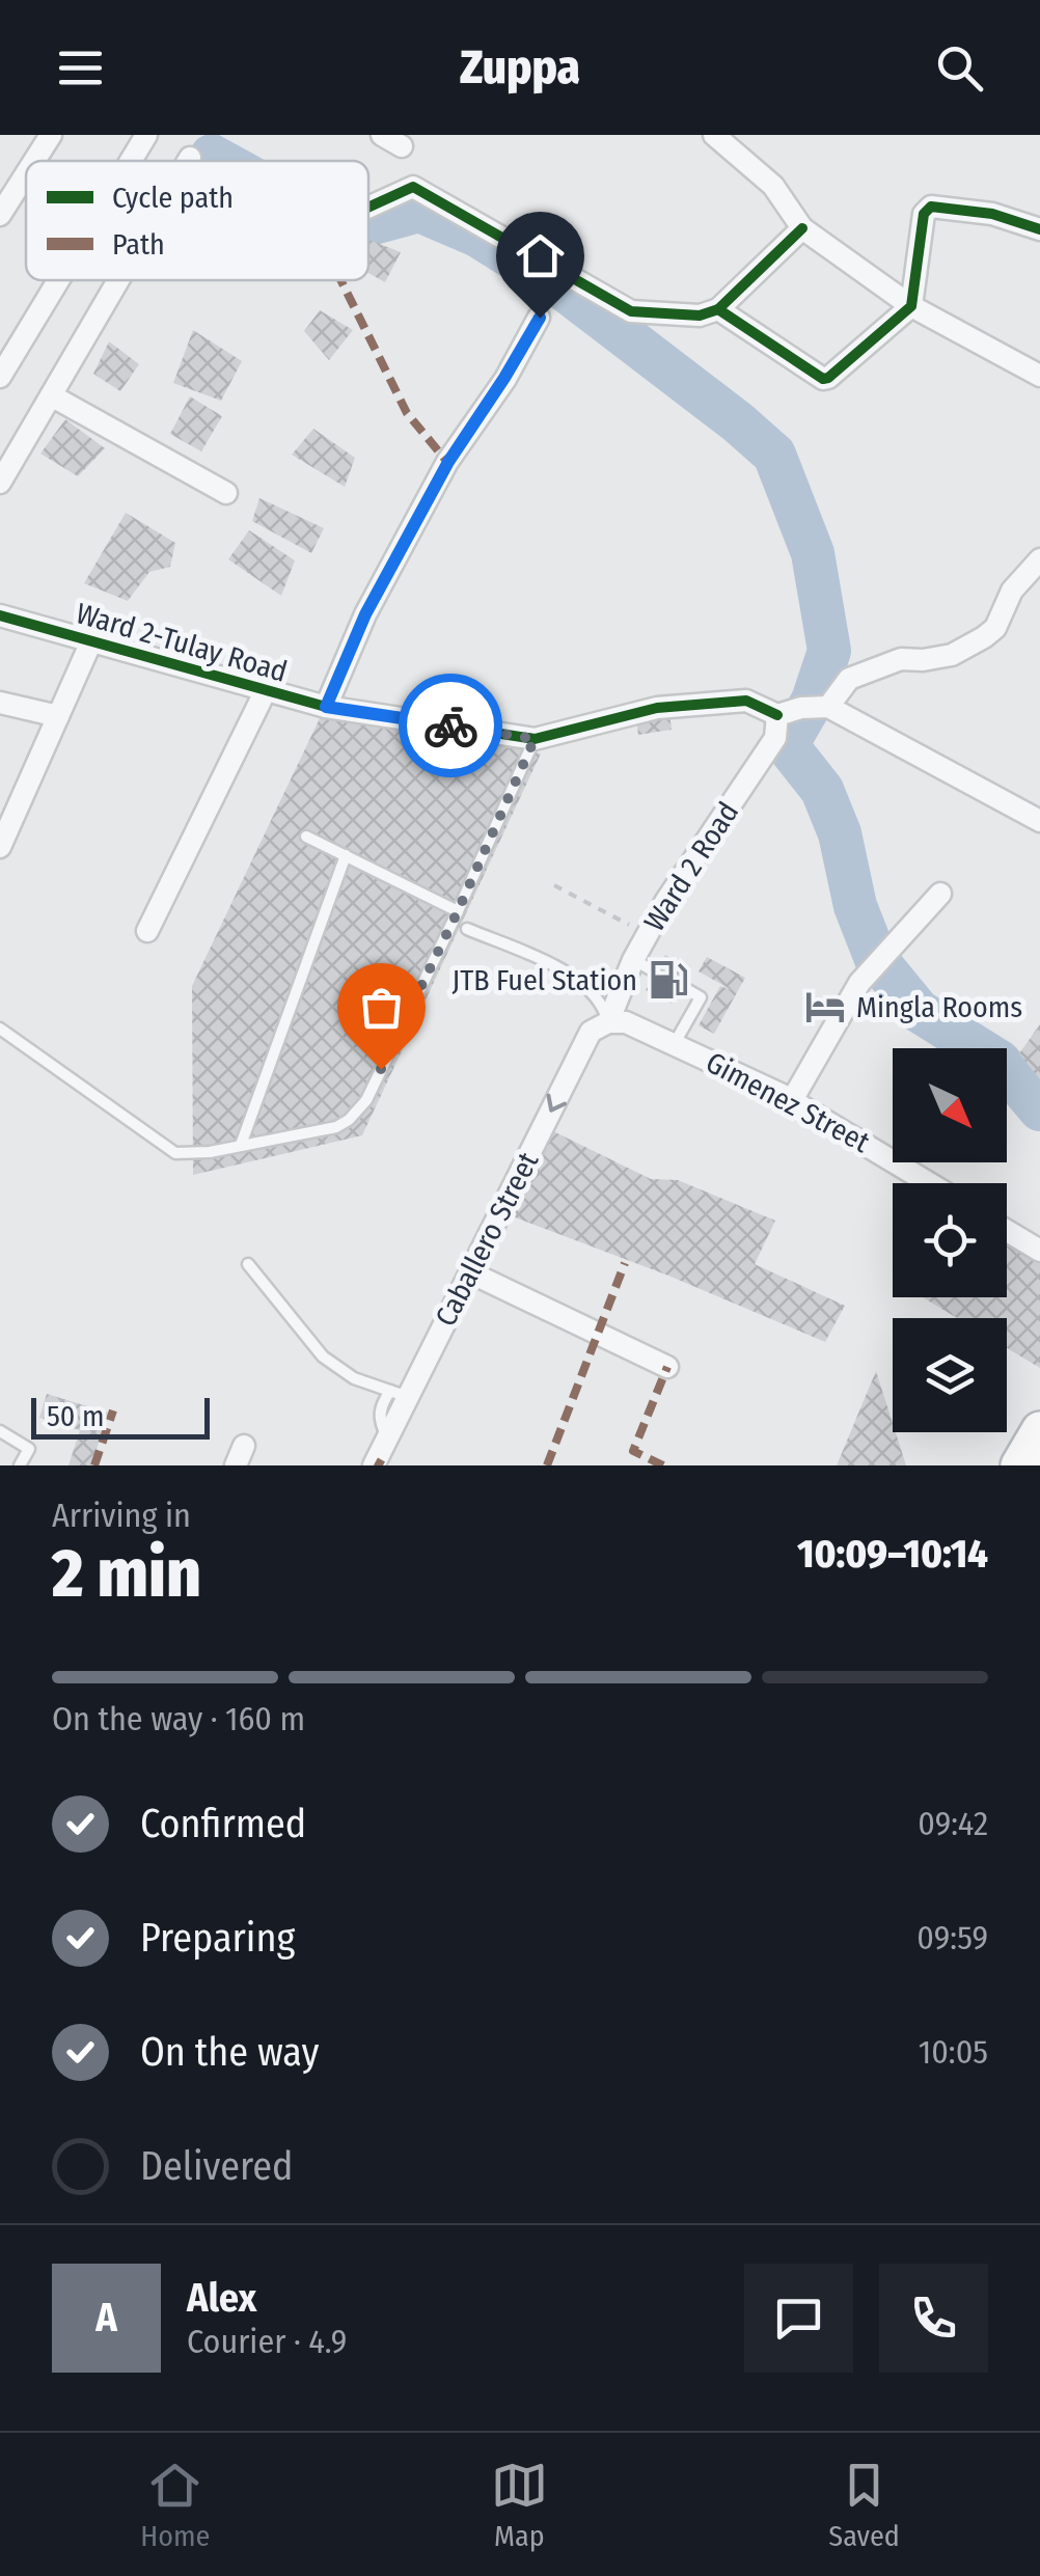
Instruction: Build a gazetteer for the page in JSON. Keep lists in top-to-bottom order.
{
  "streets": {
    "street": [
      "Ward 2-Tulay Road",
      "Ward 2 Road",
      "Gimenez Street",
      "Caballero Street"
    ]
  },
  "crossings": [
    ["Ward 2-Tulay Road", "Ward 2 Road"],
    ["Ward 2 Road", "Gimenez Street"],
    ["Ward 2 Road", "Caballero Street"],
    ["Gimenez Street", "Caballero Street"]
  ],
  "one_way": ["Caballero Street"],
  "places": {
    "fuel station": ["JTB Fuel Station"],
    "hotel": ["Mingla Rooms"]
  },
  "legend": ["Cycle path", "Path"],
  "scale_bar": "50 m",
  "north": "bottom right",
  "page": {
    "header": "Zuppa",
    "scale": "50 m",
    "heading": ["2 min", "Arriving in", "10:09–10:14"],
    "panel": ["Alex", "Courier · 4.9"],
    "bar": "On the way · 160 m",
    "list": [
      ["Confirmed", "09:42"],
      ["Preparing", "09:59"],
      ["On the way", "10:05"],
      "Delivered"
    ],
    "round": "A",
    "tabs": ["Home", "Map", "Saved"]
  }
}
